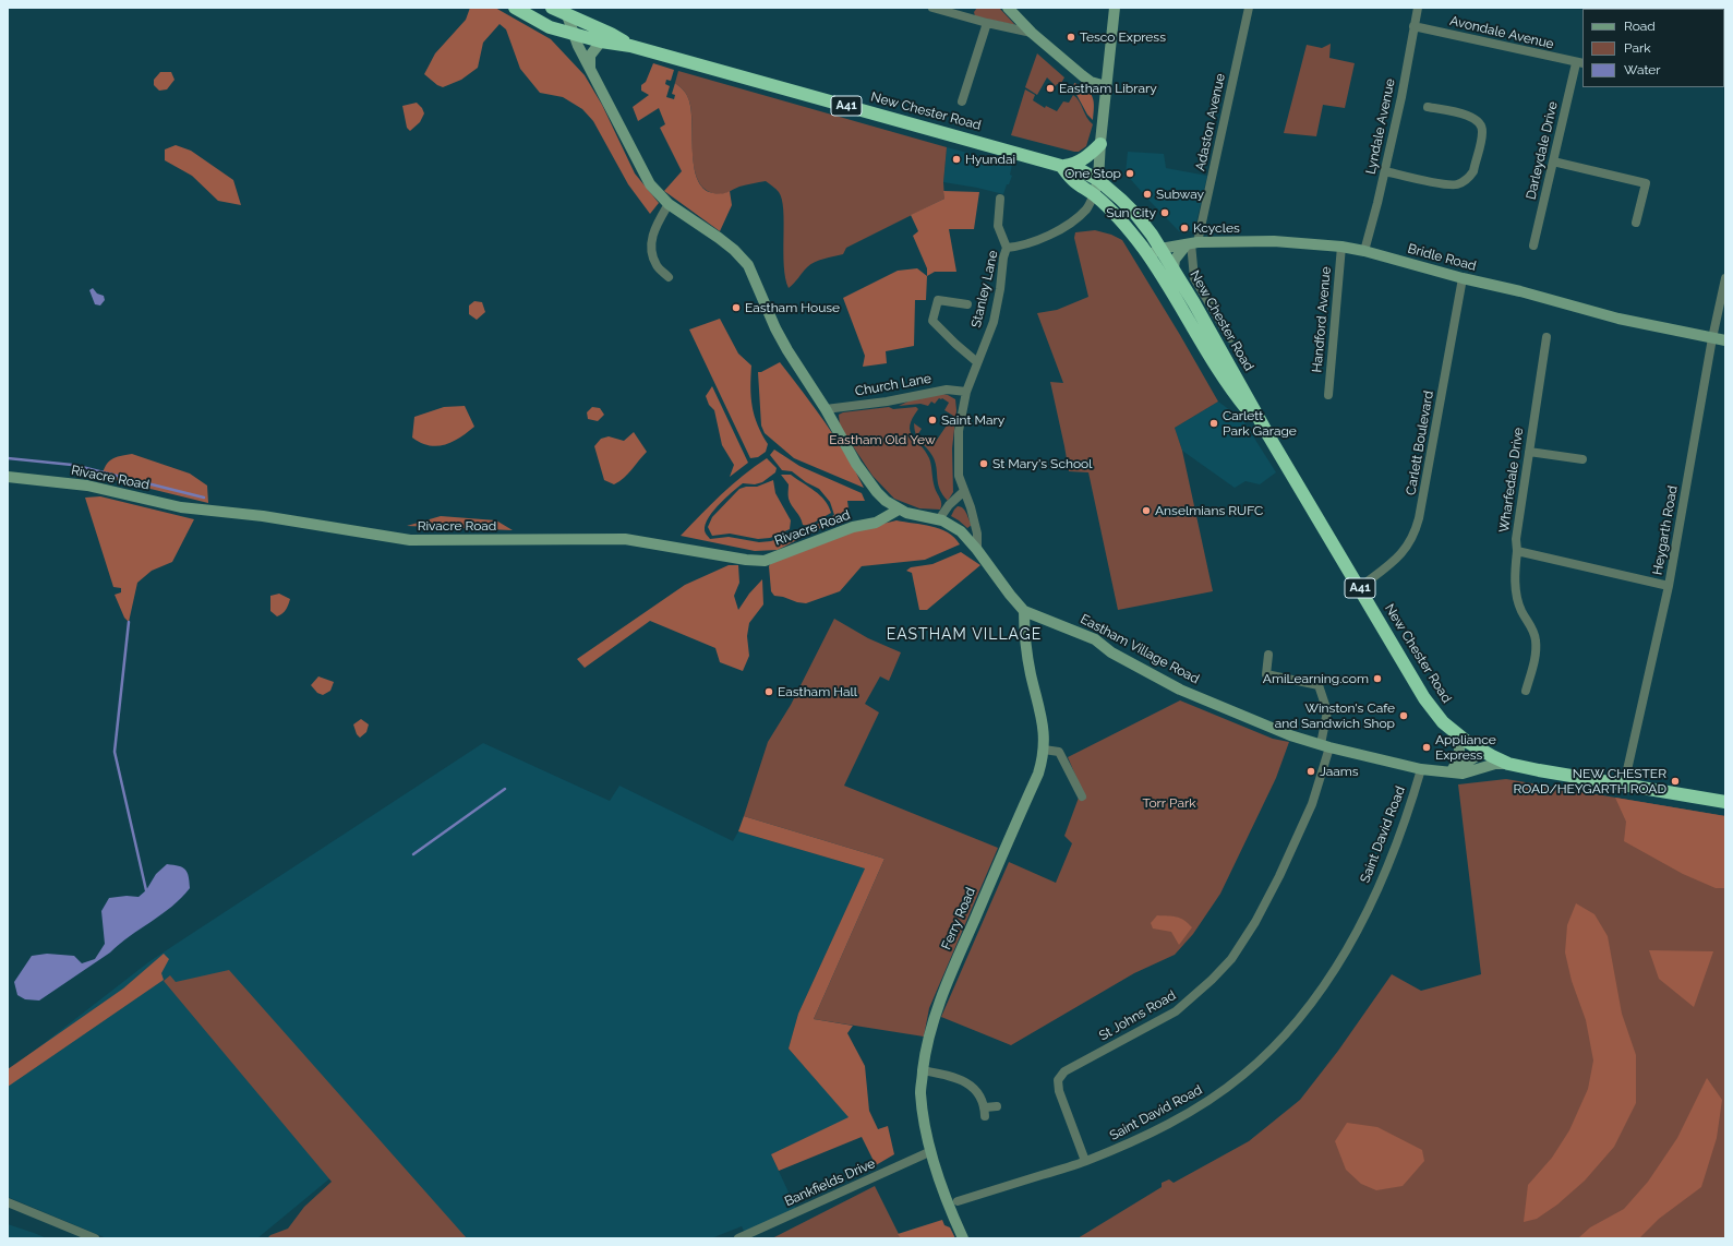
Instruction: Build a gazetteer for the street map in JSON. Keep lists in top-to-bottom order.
{
  "streets": {
    "highway": ["A41", "New Chester Road"],
    "main road": [
      "Bridle Road",
      "Rivacre Road",
      "Eastham Village Road",
      "Ferry Road"
    ],
    "street": [
      "Avondale Avenue",
      "Adaston Avenue",
      "Lyndale Avenue",
      "Darleydale Drive",
      "Stanley Lane",
      "Handford Avenue",
      "Church Lane",
      "Carlett Boulevard",
      "Wharfedale Drive",
      "Heygarth Road",
      "Saint David Road",
      "St Johns Road",
      "Bankfields Drive"
    ]
  },
  "crossings": [
    ["Avondale Avenue", "Lyndale Avenue"],
    ["Avondale Avenue", "Darleydale Drive"],
    ["New Chester Road", "Adaston Avenue"],
    ["New Chester Road", "Bridle Road"],
    ["New Chester Road", "Stanley Lane"],
    ["New Chester Road", "Carlett Boulevard"],
    ["New Chester Road", "Heygarth Road"],
    ["New Chester Road", "Eastham Village Road"],
    ["Adaston Avenue", "Bridle Road"],
    ["Lyndale Avenue", "Bridle Road"],
    ["Bridle Road", "Handford Avenue"],
    ["Bridle Road", "Carlett Boulevard"],
    ["Bridle Road", "Heygarth Road"],
    ["Stanley Lane", "Church Lane"],
    ["Stanley Lane", "Eastham Village Road"],
    ["Church Lane", "Eastham Village Road"],
    ["Rivacre Road", "Eastham Village Road"],
    ["Wharfedale Drive", "Heygarth Road"],
    ["Eastham Village Road", "Saint David Road"],
    ["Eastham Village Road", "Ferry Road"],
    ["Eastham Village Road", "St Johns Road"],
    ["Saint David Road", "St Johns Road"],
    ["Ferry Road", "Bankfields Drive"]
  ],
  "districts": ["EASTHAM VILLAGE"],
  "parks": ["Eastham Old Yew", "Torr Park"],
  "places": [
    "Tesco Express",
    "Eastham Library",
    "Hyundai",
    "One Stop",
    "Subway",
    "Sun City",
    "Kcycles",
    "Eastham House",
    "Saint Mary",
    "Carlett Park Garage",
    "St Mary's School",
    "Anselmians RUFC",
    "AmiLearning.com",
    "Eastham Hall",
    "Winston's Cafe and Sandwich Shop",
    "Appliance Express",
    "Jaams",
    "NEW CHESTER ROAD/HEYGARTH ROAD"
  ],
  "legend": ["Road", "Park", "Water"]
}
